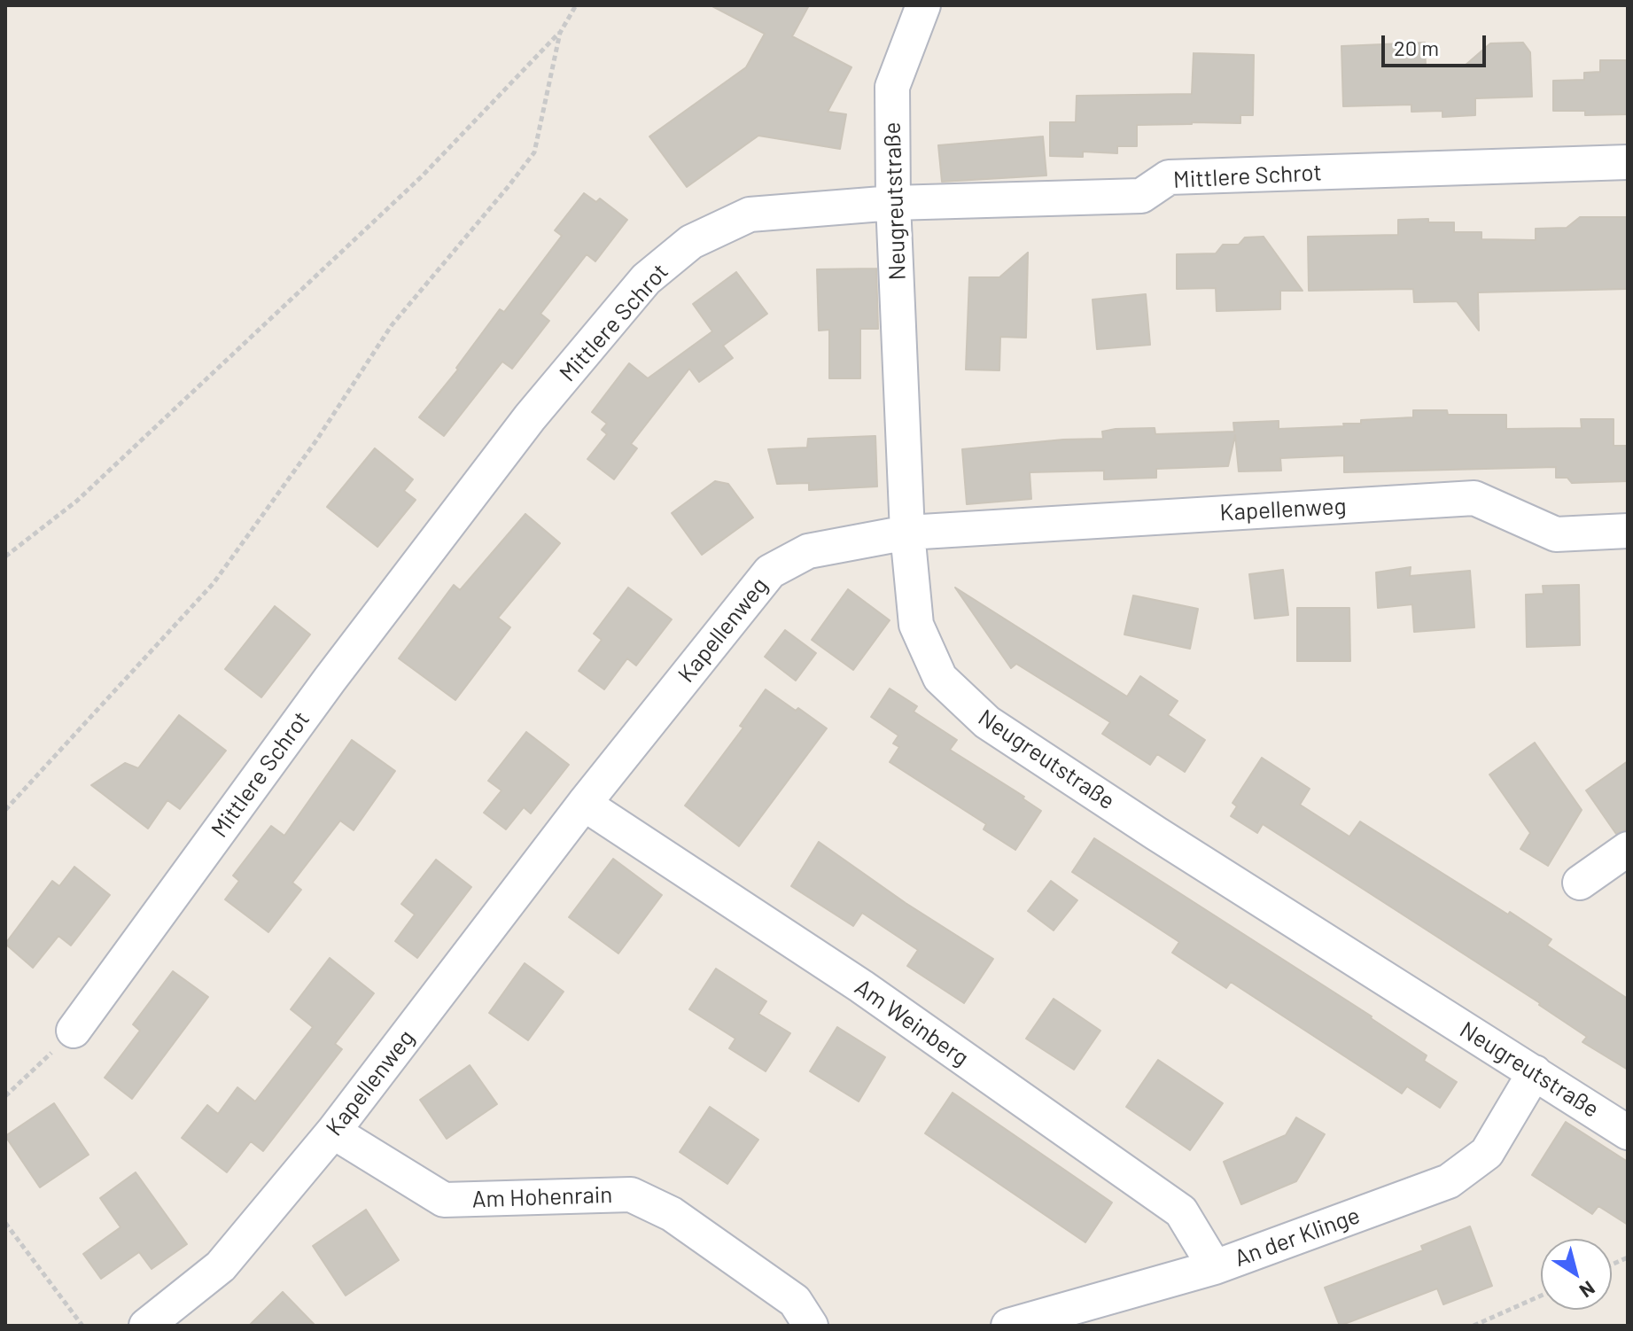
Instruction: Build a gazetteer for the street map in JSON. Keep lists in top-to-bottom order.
{
  "streets": {
    "street": [
      "Mittlere Schrot",
      "Neugreutstraße",
      "Kapellenweg",
      "Am Weinberg",
      "Am Hohenrain",
      "An der Klinge"
    ]
  },
  "crossings": [
    ["Mittlere Schrot", "Neugreutstraße"],
    ["Neugreutstraße", "Kapellenweg"],
    ["Neugreutstraße", "An der Klinge"],
    ["Kapellenweg", "Am Weinberg"],
    ["Kapellenweg", "Am Hohenrain"],
    ["Am Weinberg", "An der Klinge"]
  ],
  "scale_bar": "20 m",
  "north": "bottom right"
}
